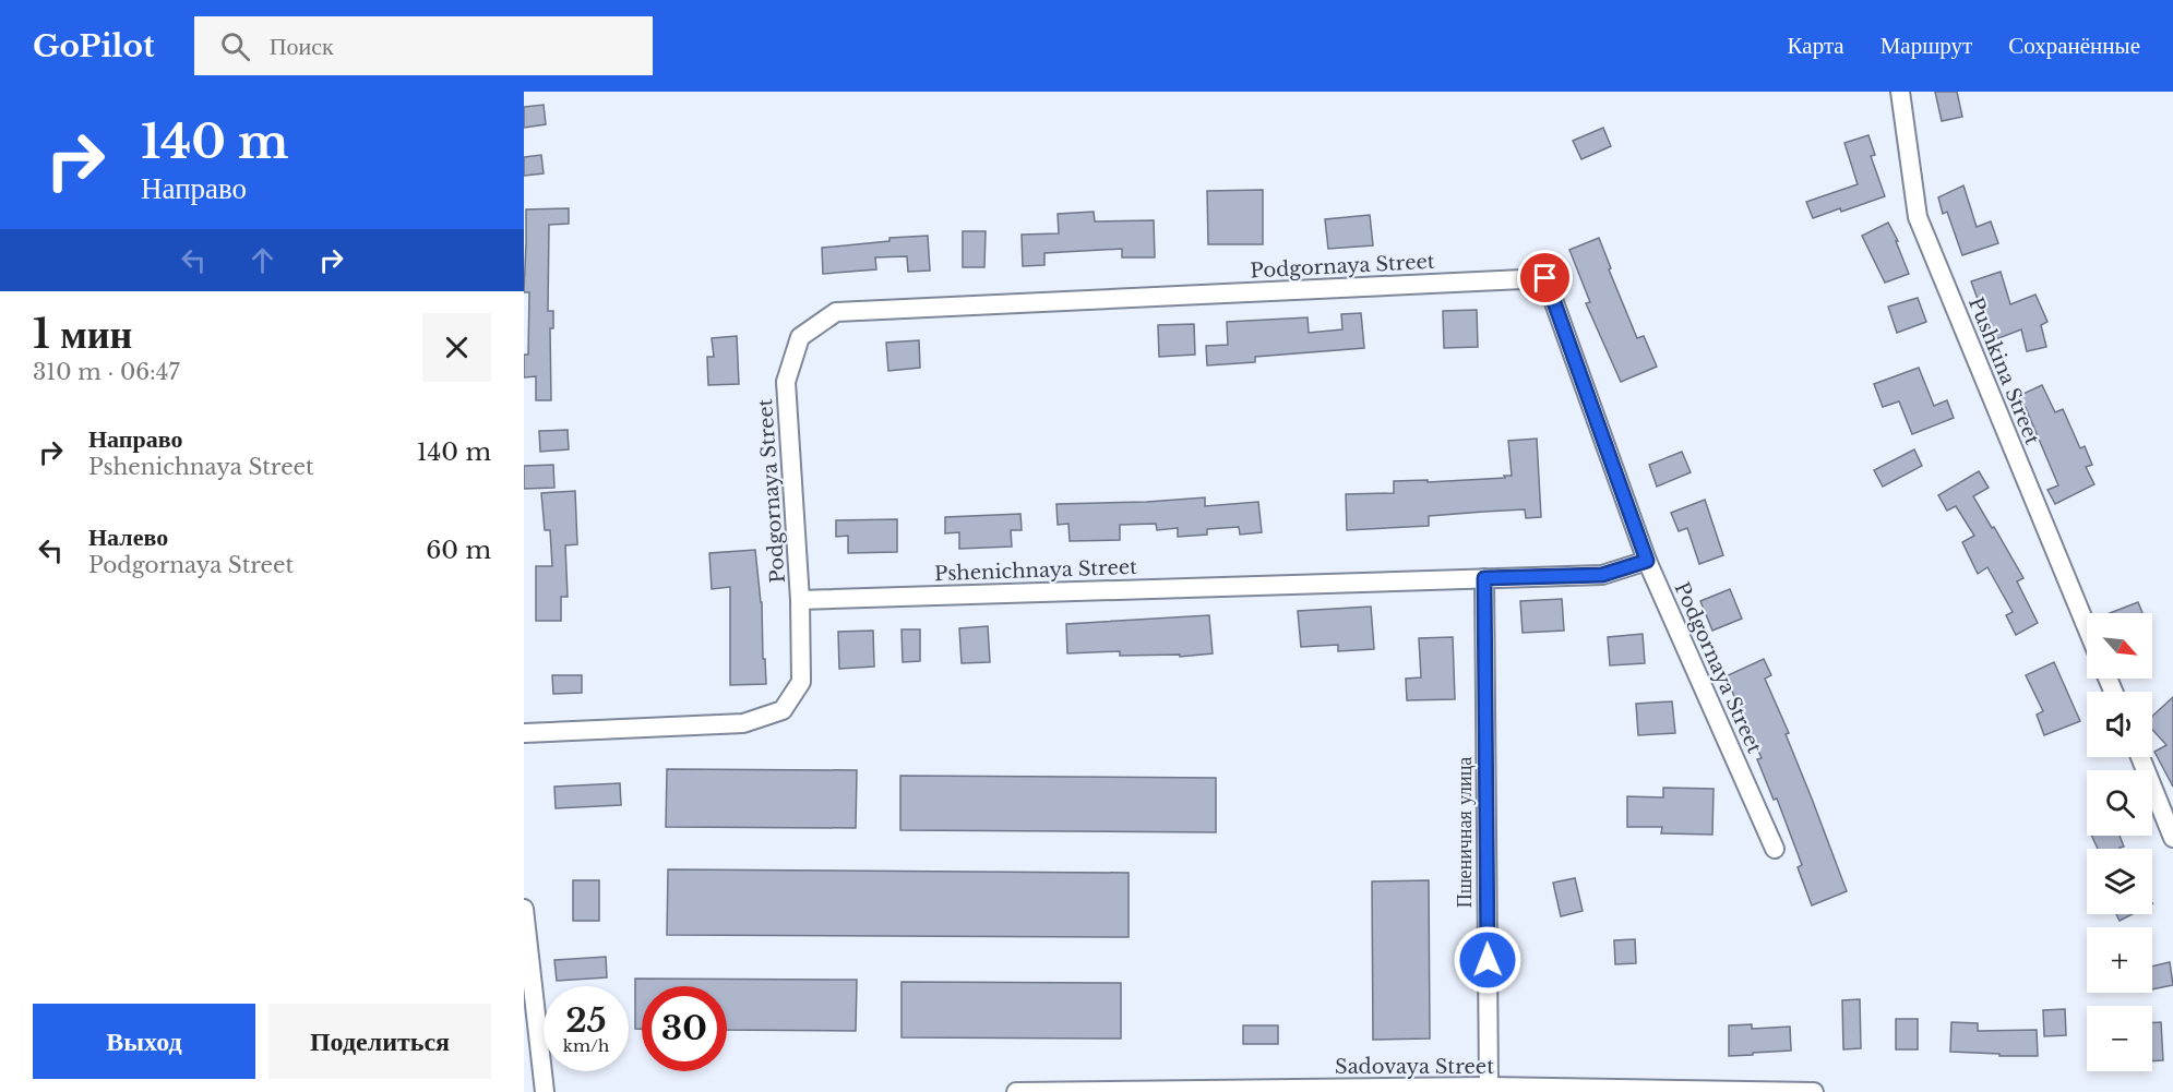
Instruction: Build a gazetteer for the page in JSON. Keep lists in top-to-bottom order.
{
  "streets": {
    "street": [
      "Podgornaya Street",
      "Pushkina Street",
      "Pshenichnaya Street",
      "Пшеничная улица",
      "Sadovaya Street"
    ]
  },
  "crossings": [
    ["Podgornaya Street", "Pshenichnaya Street"],
    ["Pshenichnaya Street", "Пшеничная улица"],
    ["Пшеничная улица", "Sadovaya Street"]
  ],
  "north": "bottom right",
  "page": {
    "header": "GoPilot",
    "search": "Поиск",
    "nav": ["Карта", "Маршрут", "Сохранённые"],
    "turn": ["140 m", "Направо"],
    "heading": ["1 мин", "310 m · 06:47"],
    "list": [
      {
        "name": "Направо",
        "note": "Pshenichnaya Street",
        "value": "140 m"
      },
      {
        "name": "Налево",
        "note": "Podgornaya Street",
        "value": "60 m"
      }
    ],
    "map_buttons": ["+", "−"],
    "speed": "25 km/h",
    "limit": "30",
    "buttons": ["Выход", "Поделиться"]
  }
}
